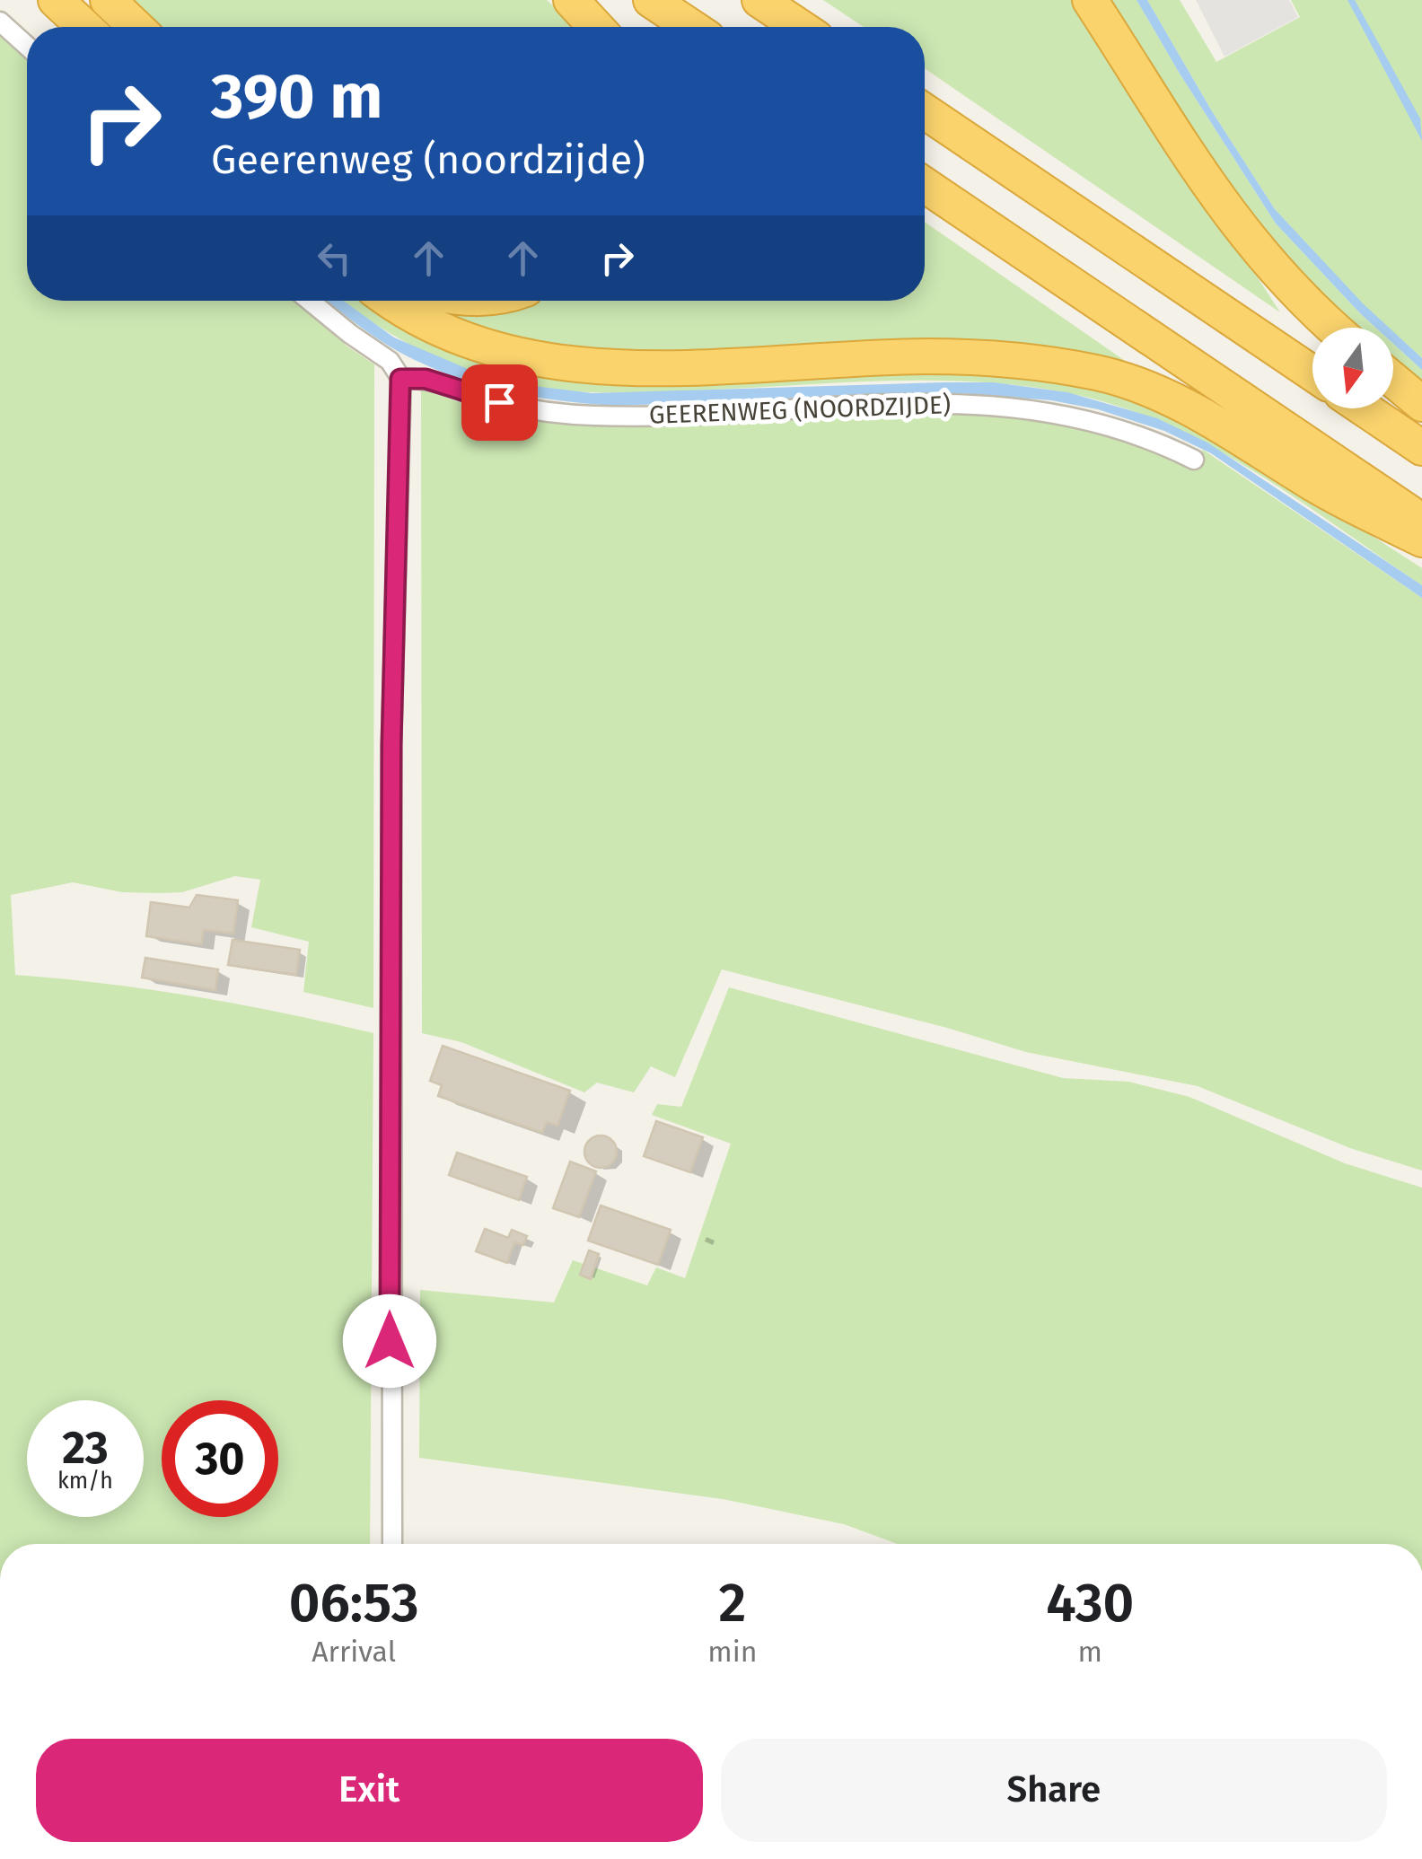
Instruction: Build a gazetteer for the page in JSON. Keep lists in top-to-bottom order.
{
  "streets": {
    "street": ["GEERENWEG (NOORDZIJDE)"]
  },
  "north": "bottom",
  "page": {
    "turn": ["390 m", "Geerenweg (noordzijde)"],
    "speed": "23 km/h",
    "limit": "30",
    "eta": [
      "06:53",
      "Arrival",
      "2",
      "min",
      "430",
      "m"
    ],
    "buttons": ["Exit", "Share"]
  }
}
